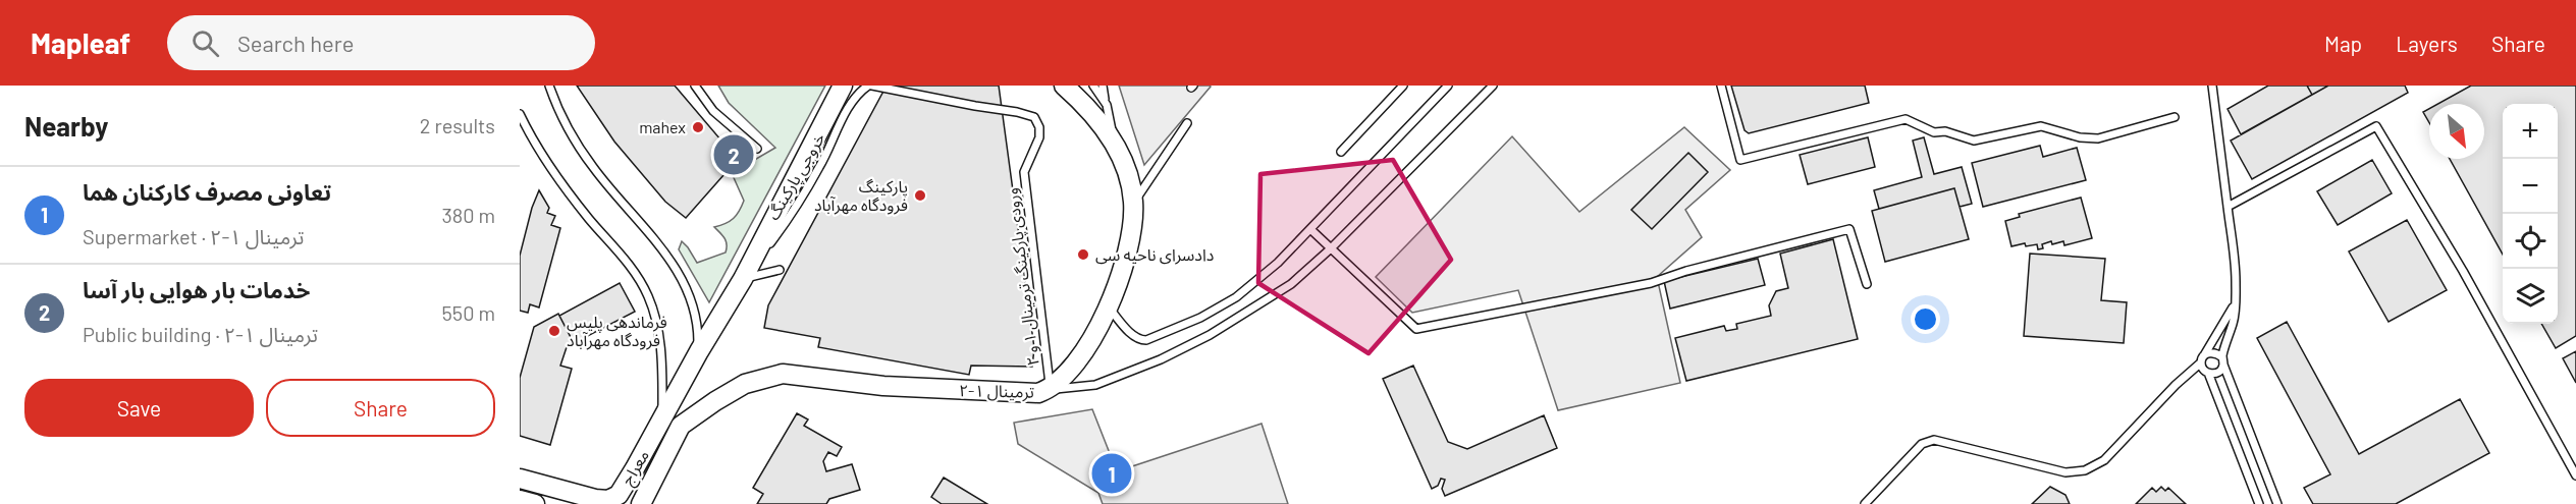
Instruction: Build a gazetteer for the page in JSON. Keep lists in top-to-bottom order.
{
  "streets": {
    "main road": ["ترمینال ۱-۲", "معراج"],
    "lane": ["خروجی پارکینگ", "ورودی پارکینگ ترمینال ۱ و ۲"]
  },
  "crossings": [
    ["خروجی پارکینگ", "ورودی پارکینگ ترمینال ۱ و ۲"],
    ["ورودی پارکینگ ترمینال ۱ و ۲", "ترمینال ۱-۲"],
    ["ترمینال ۱-۲", "معراج"]
  ],
  "places": [
    "mahex",
    "پارکینگ فرودگاه مهرآباد",
    "دادسرای ناحیه سی",
    "فرماندهی پلیس فرودگاه مهرآباد"
  ],
  "north": "bottom right",
  "page": {
    "header": "Mapleaf",
    "search": "Search here",
    "nav": ["Map", "Layers", "Share"],
    "heading": ["Nearby", "2 results"],
    "map_buttons": ["+", "−"],
    "pins": ["2", "1"],
    "list": [
      {
        "mark": "1",
        "name": "تعاونی مصرف کارکنان هما",
        "note": "Supermarket · ترمینال ۱-۲",
        "value": "380 m"
      },
      {
        "mark": "2",
        "name": "خدمات بار هوایی بار آسا",
        "note": "Public building · ترمینال ۱-۲",
        "value": "550 m"
      }
    ],
    "buttons": ["Save", "Share"]
  }
}
